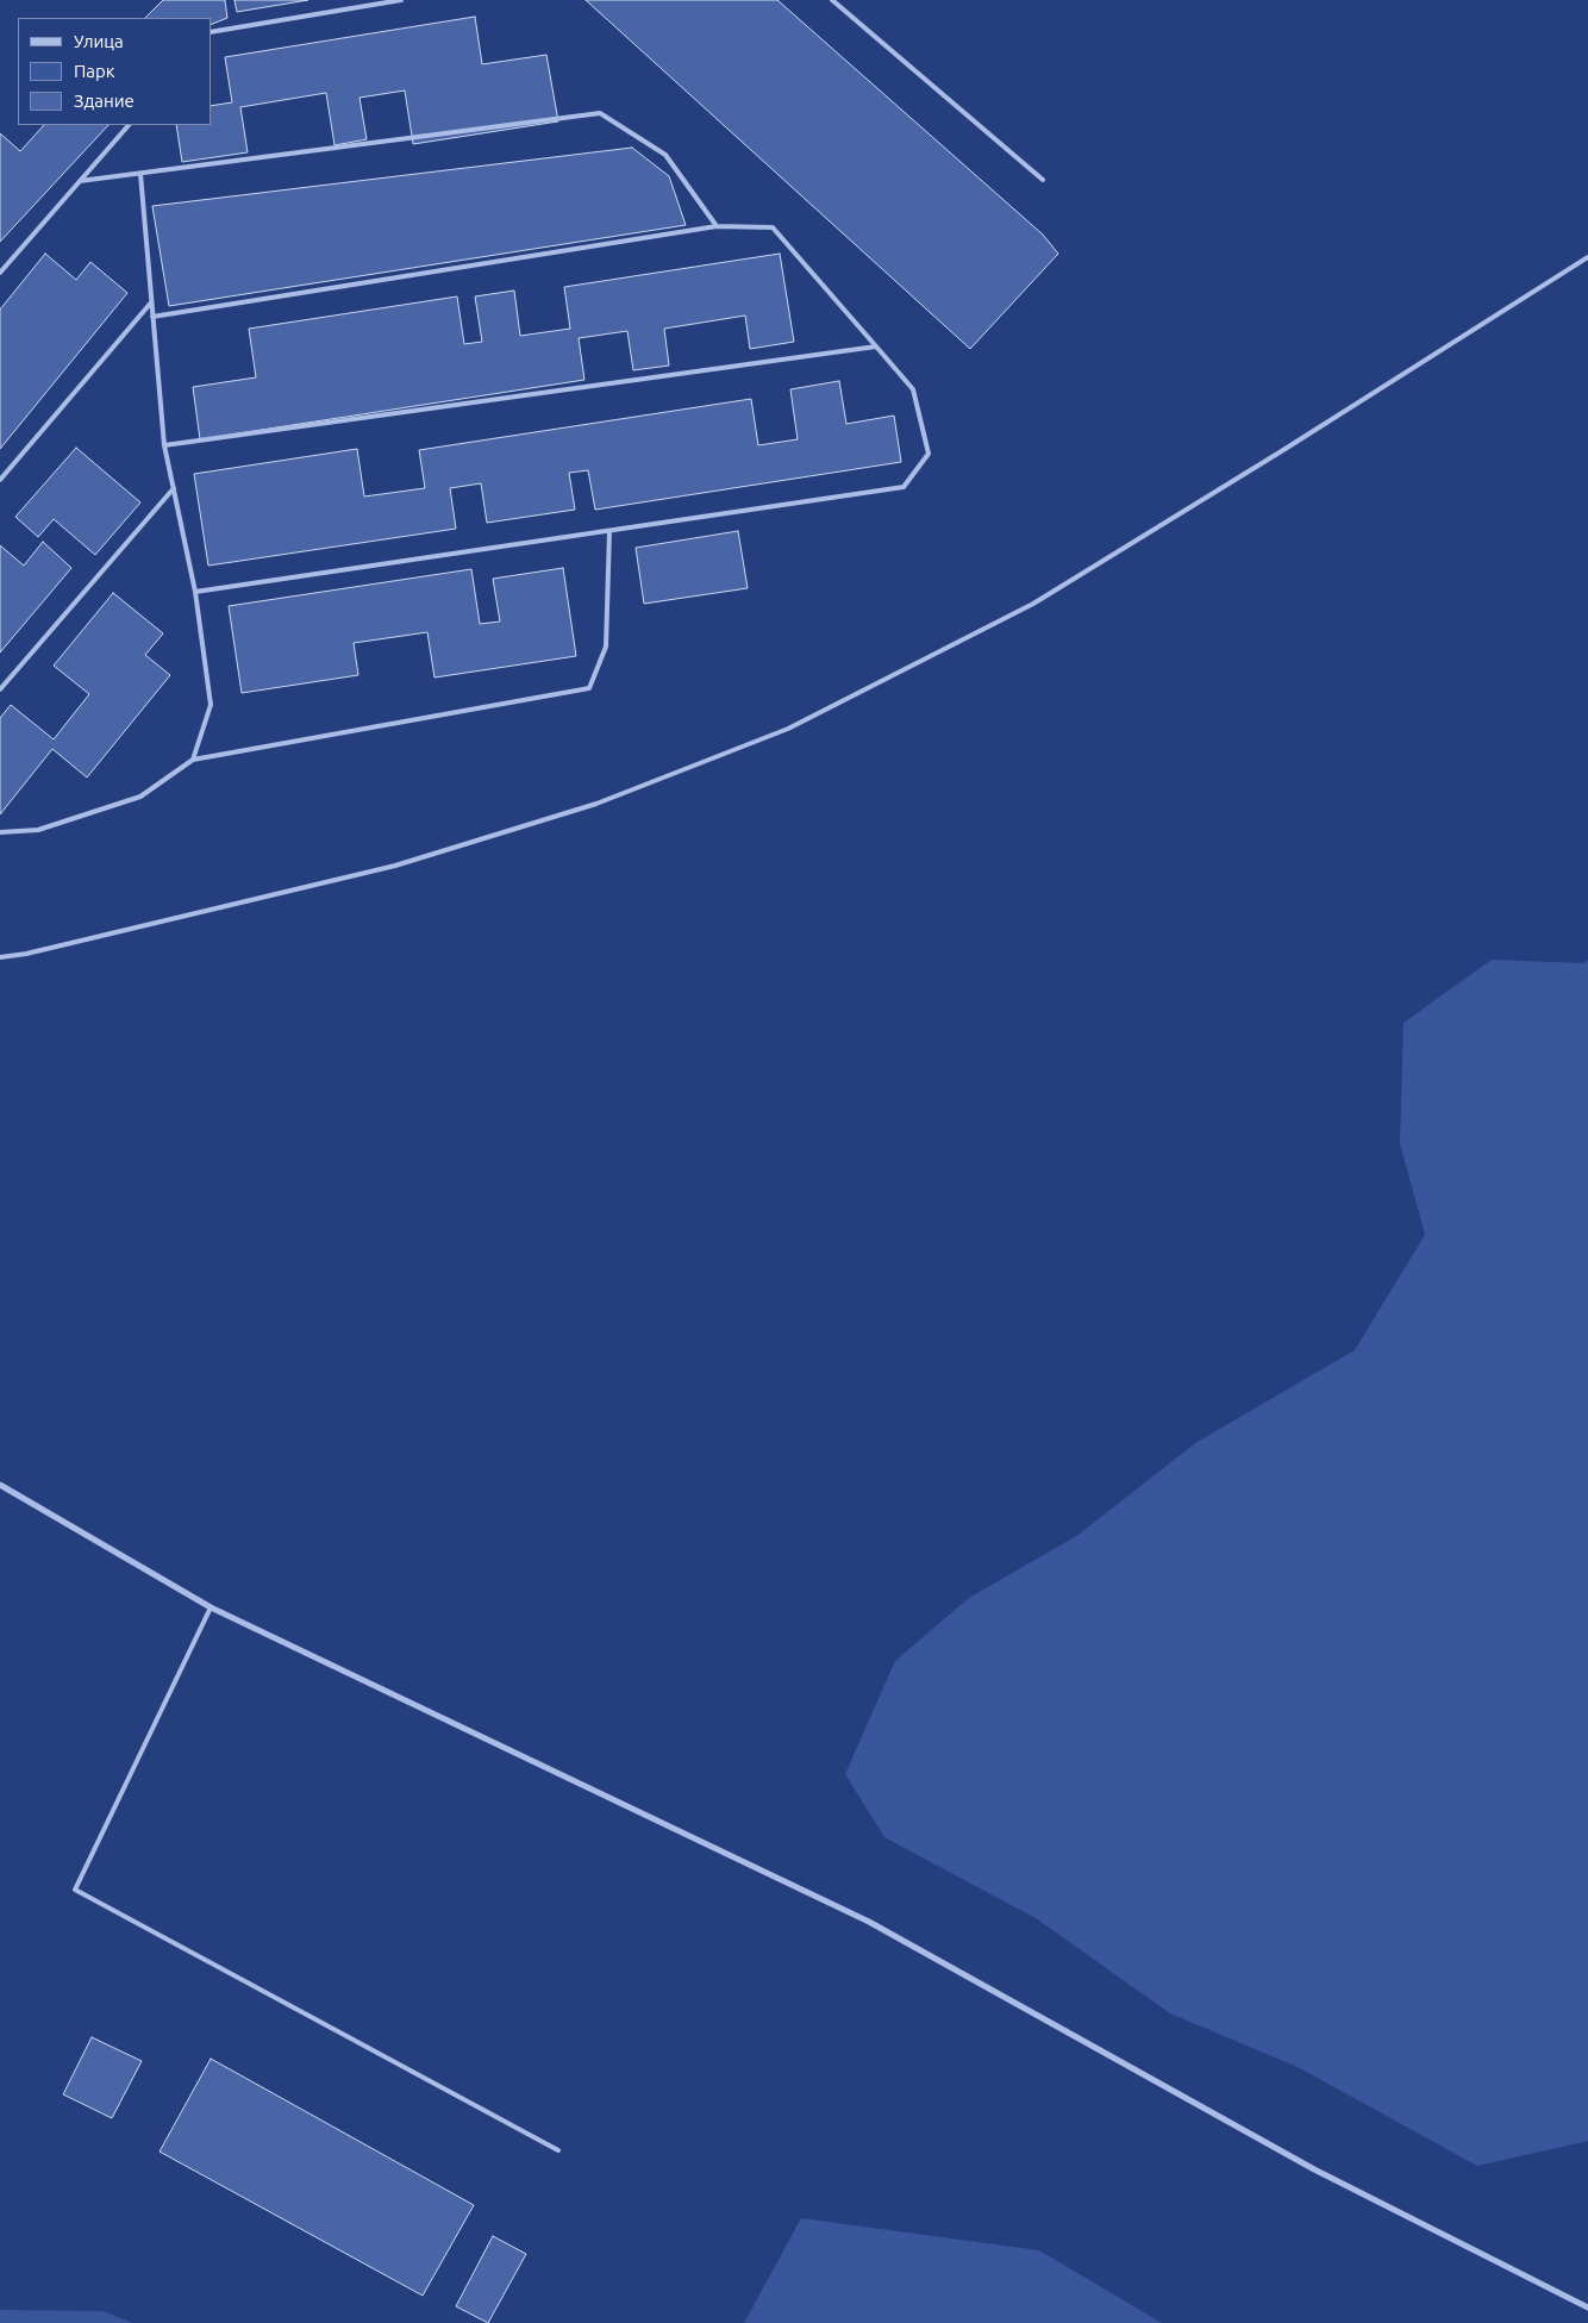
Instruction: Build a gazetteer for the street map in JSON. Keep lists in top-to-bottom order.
{
  "legend": ["Улица", "Парк", "Здание"]
}
